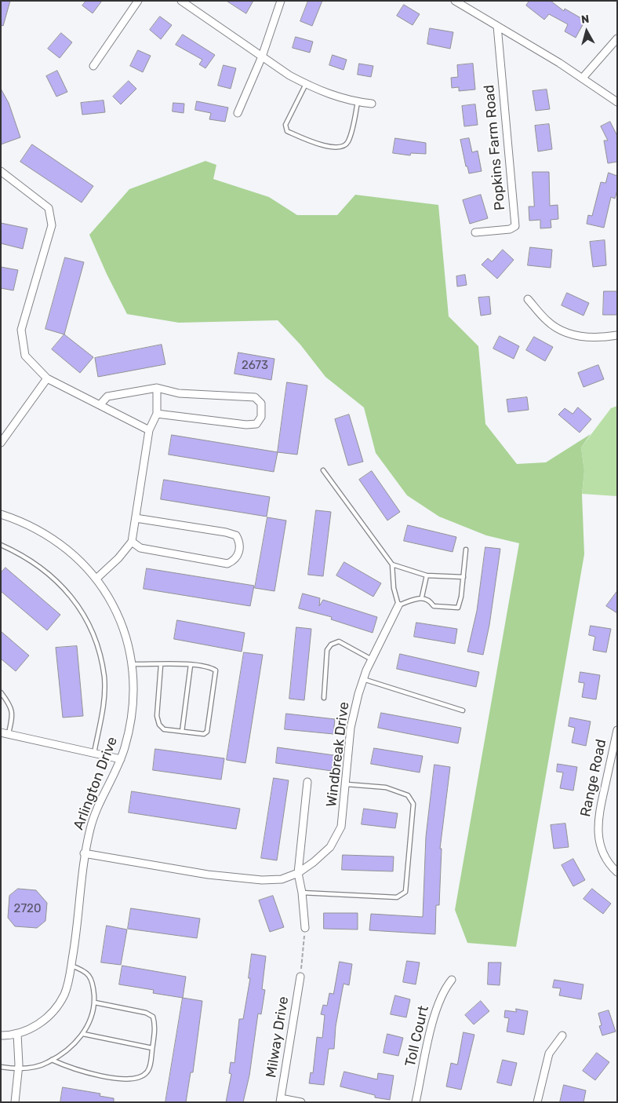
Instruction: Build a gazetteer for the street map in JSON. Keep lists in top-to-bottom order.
{
  "streets": {
    "street": [
      "Popkins Farm Road",
      "Windbreak Drive",
      "Range Road",
      "Arlington Drive",
      "Toll Court",
      "Milway Drive"
    ]
  },
  "crossings": [
    ["Windbreak Drive", "Arlington Drive"]
  ],
  "house_numbers": ["2673", "2720"],
  "north": "top"
}
